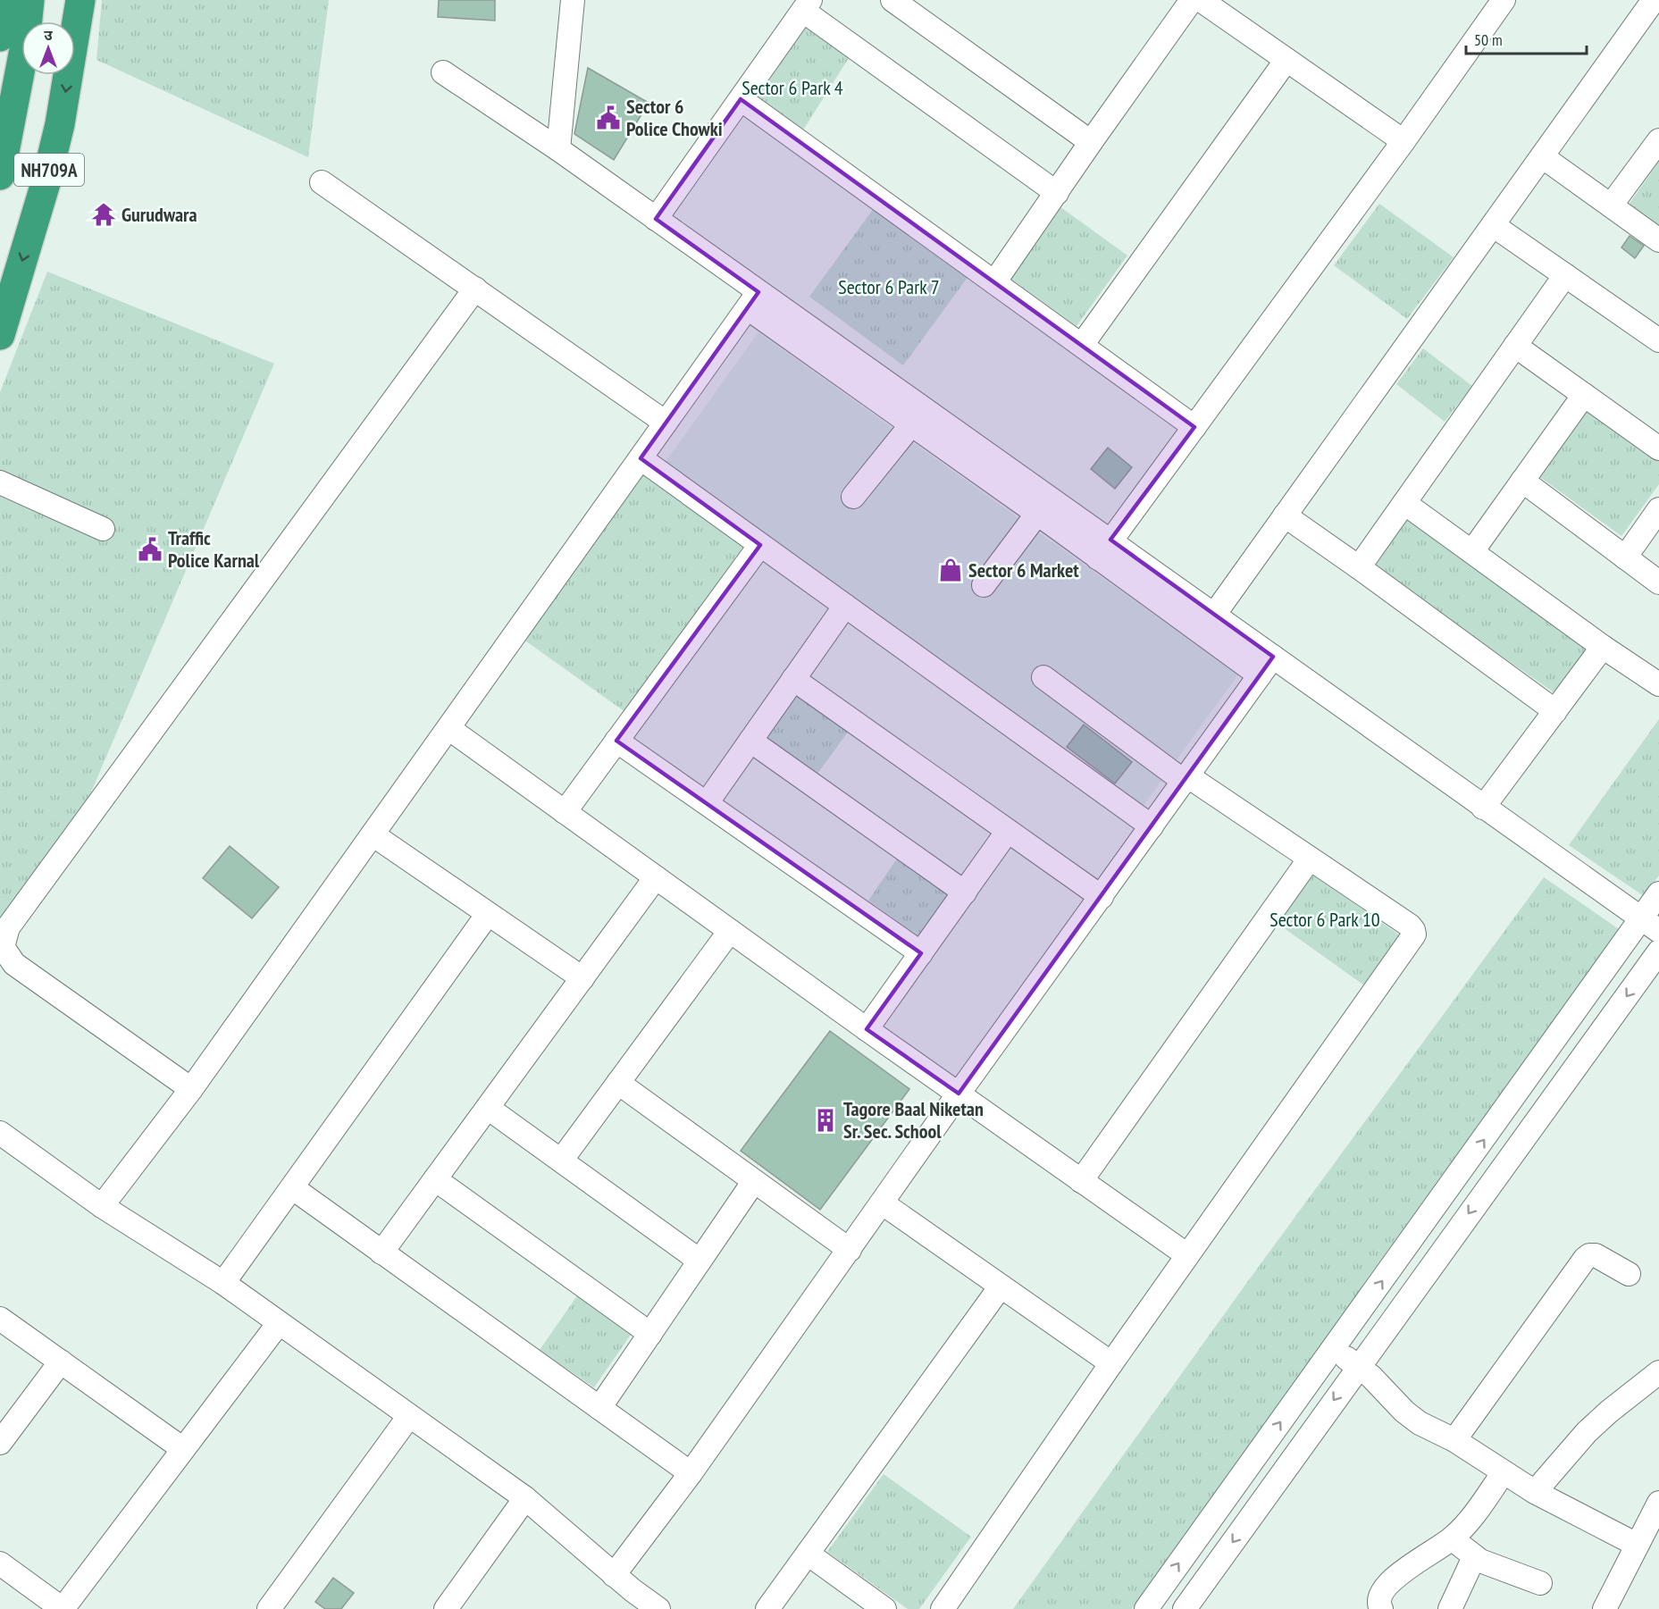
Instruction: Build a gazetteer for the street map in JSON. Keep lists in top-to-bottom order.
{
  "streets": {
    "highway": ["NH709A"]
  },
  "parks": ["Sector 6 Park 4", "Sector 6 Park 7", "Sector 6 Park 10"],
  "places": {
    "public building": ["Sector 6 Police Chowki", "Traffic Police Karnal"],
    "temple": ["Gurudwara"],
    "shop": ["Sector 6 Market"],
    "building": ["Tagore Baal Niketan Sr. Sec. School"]
  },
  "scale_bar": "50 m",
  "north": "top"
}
